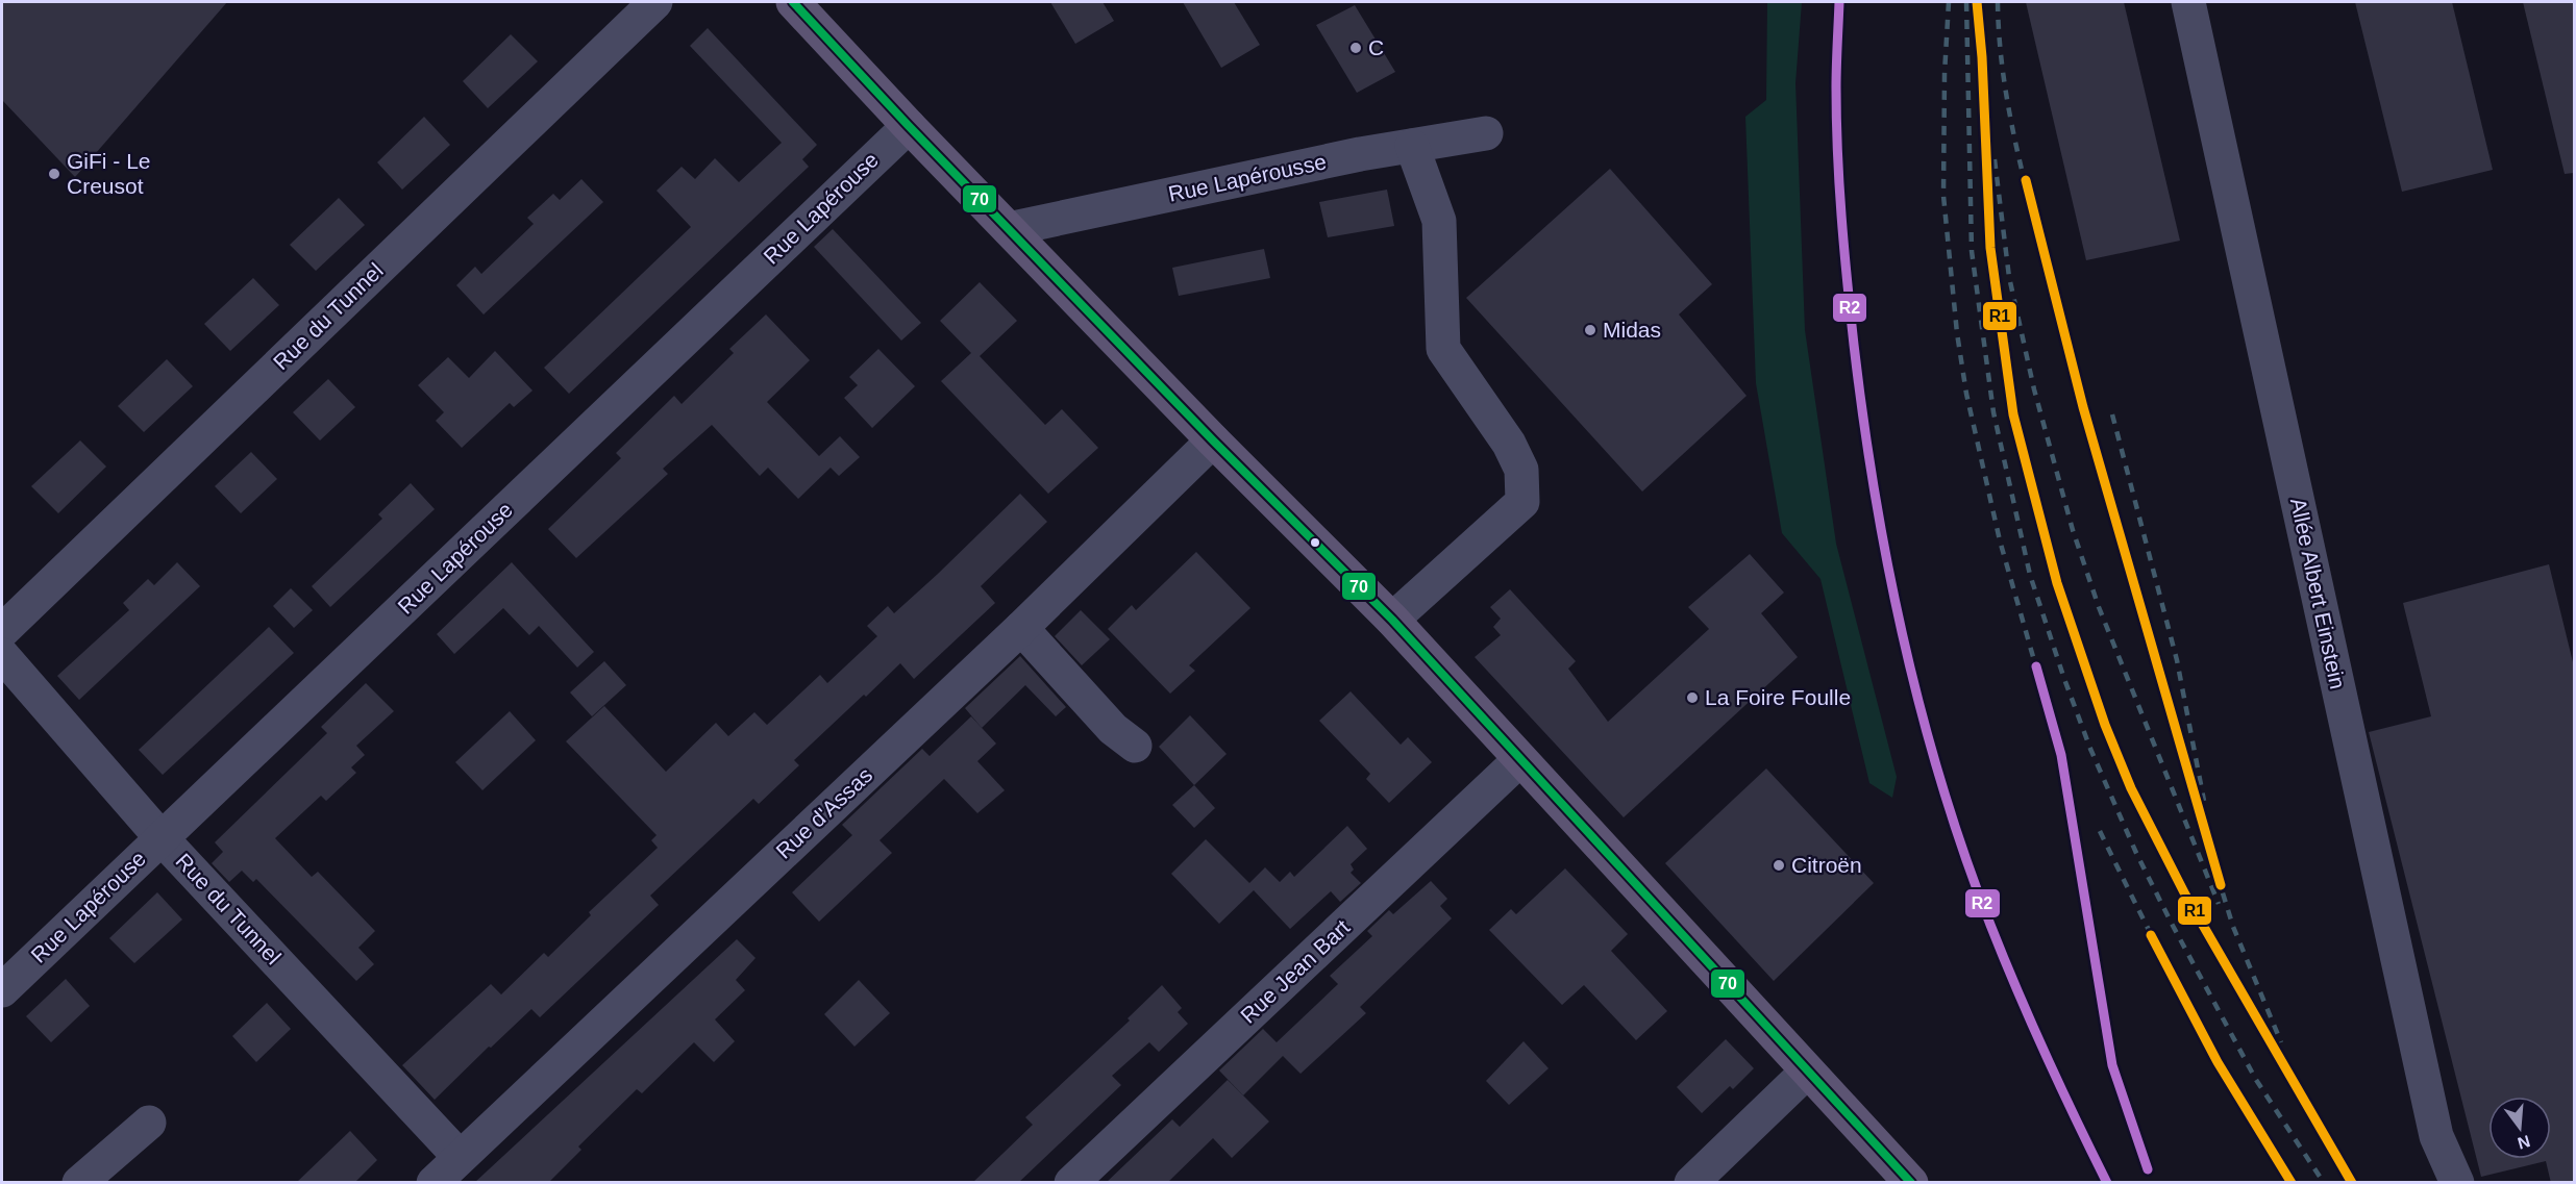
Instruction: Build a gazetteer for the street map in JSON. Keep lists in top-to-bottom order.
{
  "streets": {
    "street": [
      "Rue Lapérousse",
      "Rue Lapérouse",
      "Rue du Tunnel",
      "Allée Albert Einstein",
      "Rue d'Assas",
      "Rue Jean Bart"
    ]
  },
  "crossings": [
    ["Rue Lapérouse", "Rue du Tunnel"],
    ["Rue du Tunnel", "Rue d'Assas"]
  ],
  "places": [
    "C",
    "GiFi - Le Creusot",
    "Midas",
    "La Foire Foulle",
    "Citroën"
  ],
  "lines": ["transit line R1", "transit line R2", "transit line 70"],
  "north": "bottom"
}
